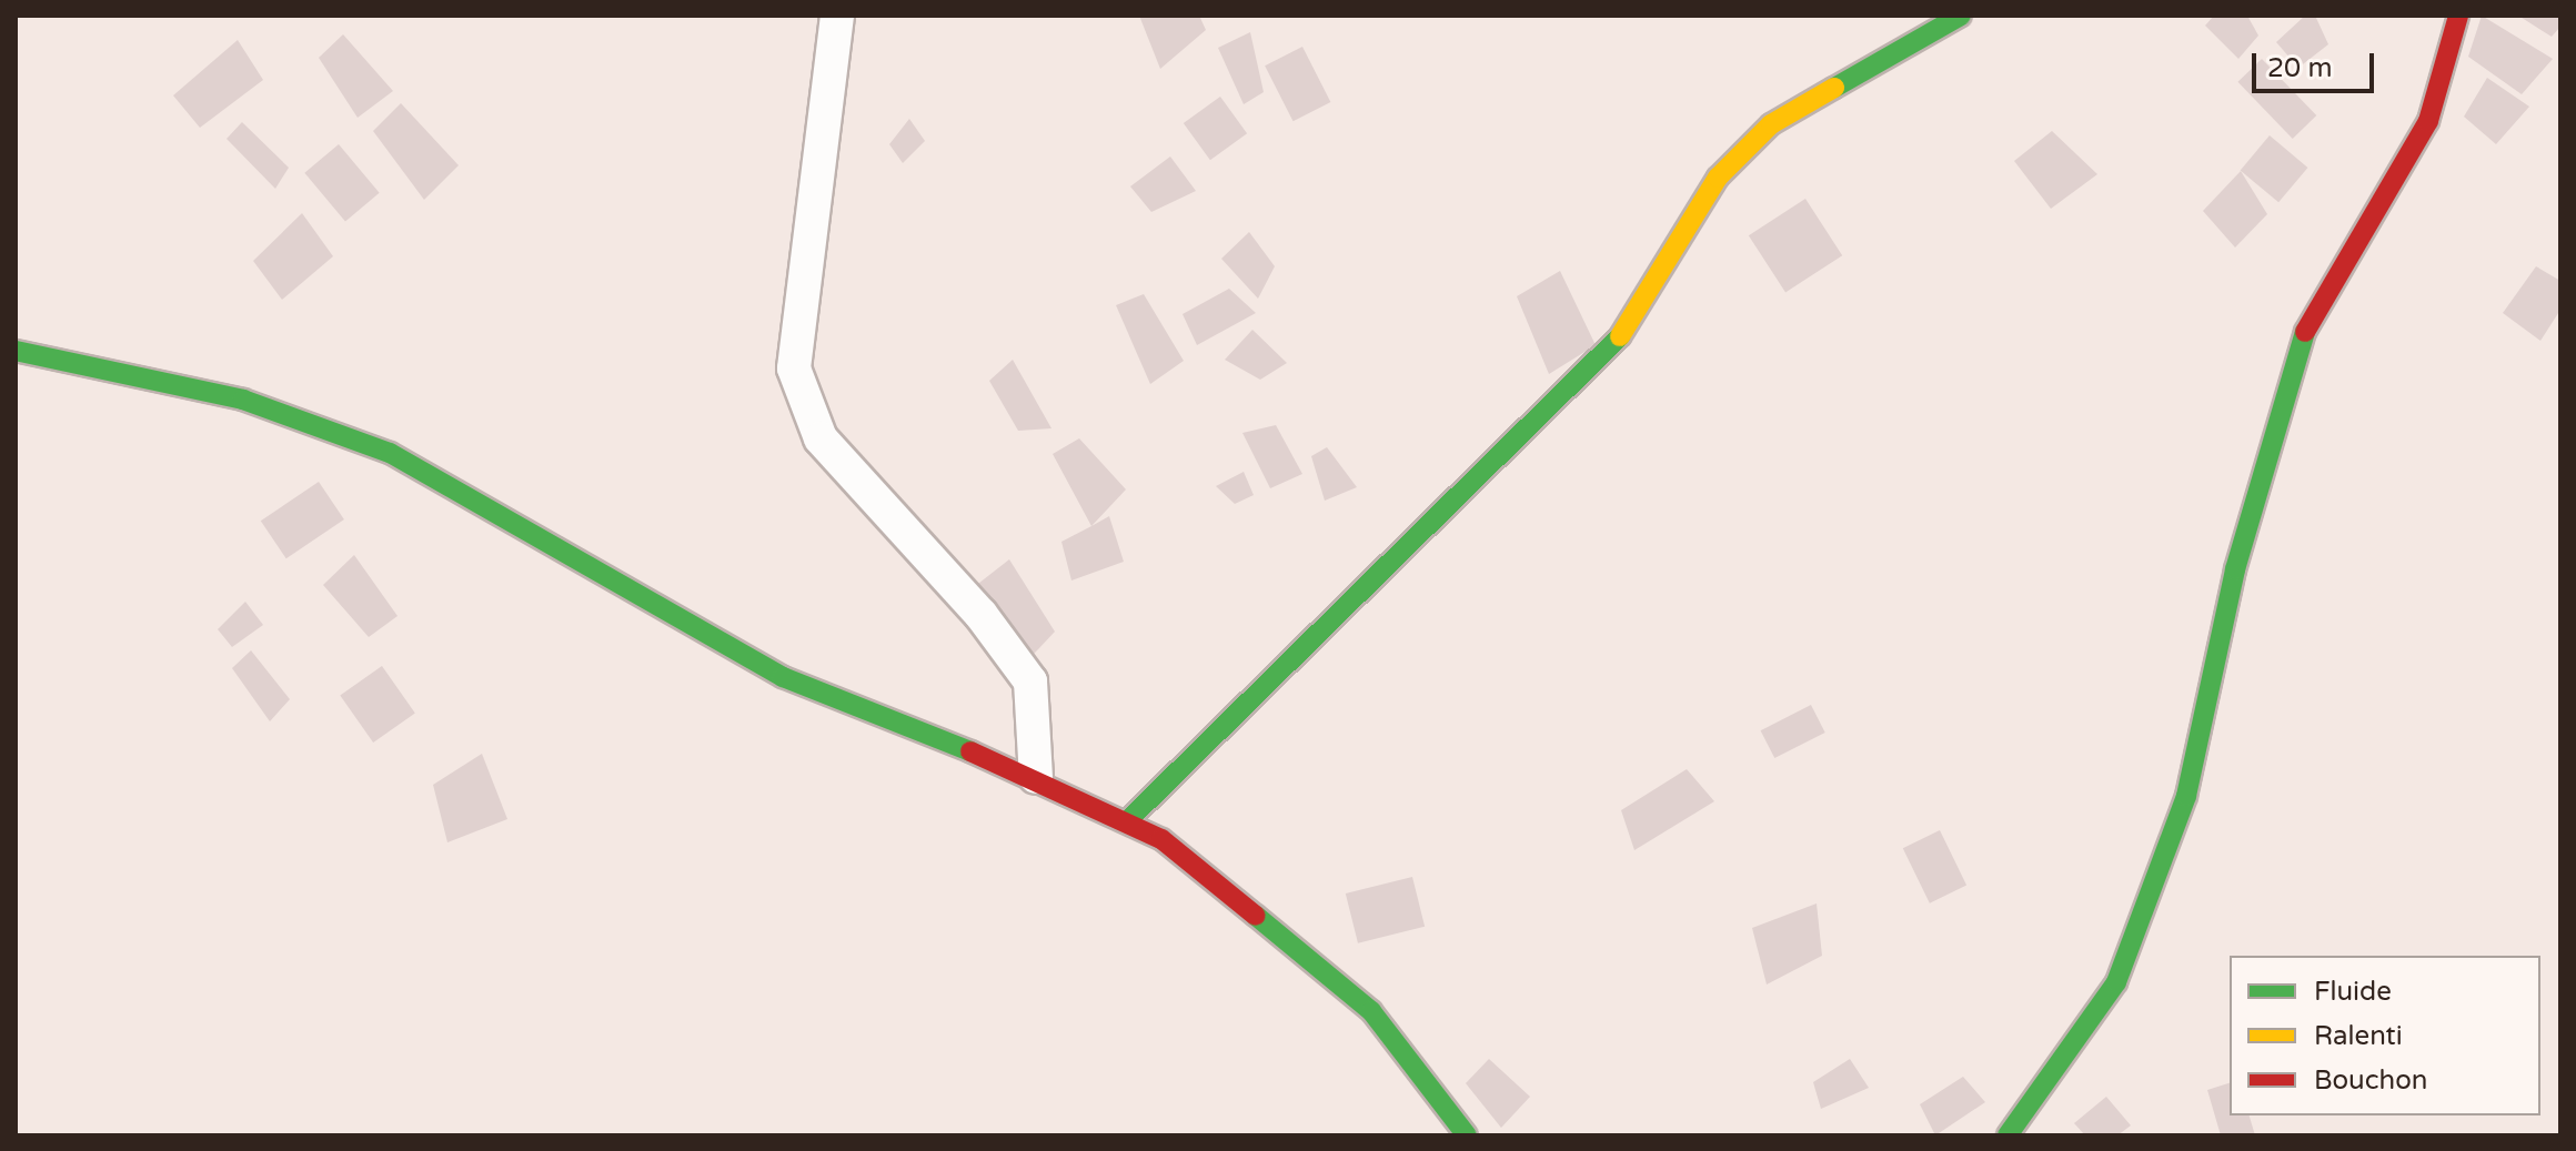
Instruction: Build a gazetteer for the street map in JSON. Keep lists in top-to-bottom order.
{
  "legend": ["Fluide", "Ralenti", "Bouchon"],
  "scale_bar": "20 m"
}
